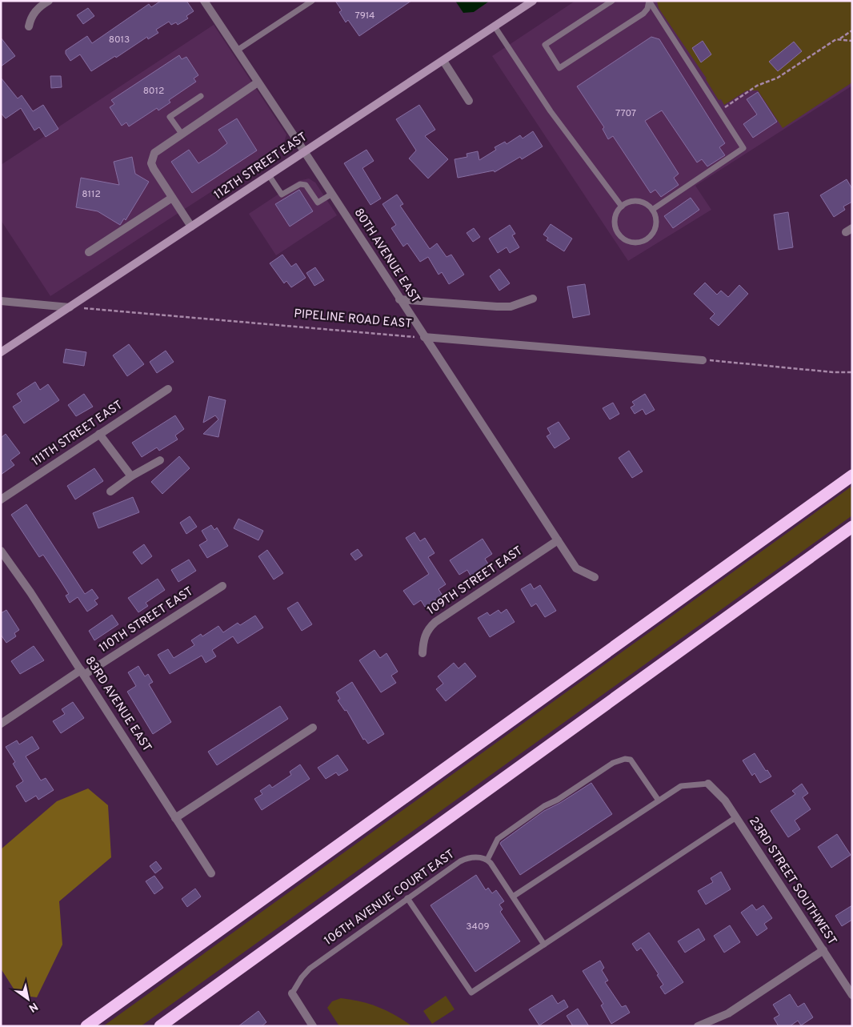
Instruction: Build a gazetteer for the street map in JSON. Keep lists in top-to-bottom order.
{
  "streets": {
    "main road": ["112TH STREET EAST"],
    "street": [
      "80TH AVENUE EAST",
      "PIPELINE ROAD EAST",
      "111TH STREET EAST",
      "109TH STREET EAST",
      "110TH STREET EAST",
      "83RD AVENUE EAST",
      "23RD STREET SOUTHWEST"
    ],
    "lane": ["106TH AVENUE COURT EAST"]
  },
  "crossings": [
    ["112TH STREET EAST", "80TH AVENUE EAST"],
    ["112TH STREET EAST", "PIPELINE ROAD EAST"],
    ["80TH AVENUE EAST", "PIPELINE ROAD EAST"],
    ["80TH AVENUE EAST", "109TH STREET EAST"],
    ["110TH STREET EAST", "83RD AVENUE EAST"]
  ],
  "house_numbers": [
    "7914",
    "8013",
    "8012",
    "7707",
    "8112",
    "3409"
  ],
  "north": "bottom right"
}
